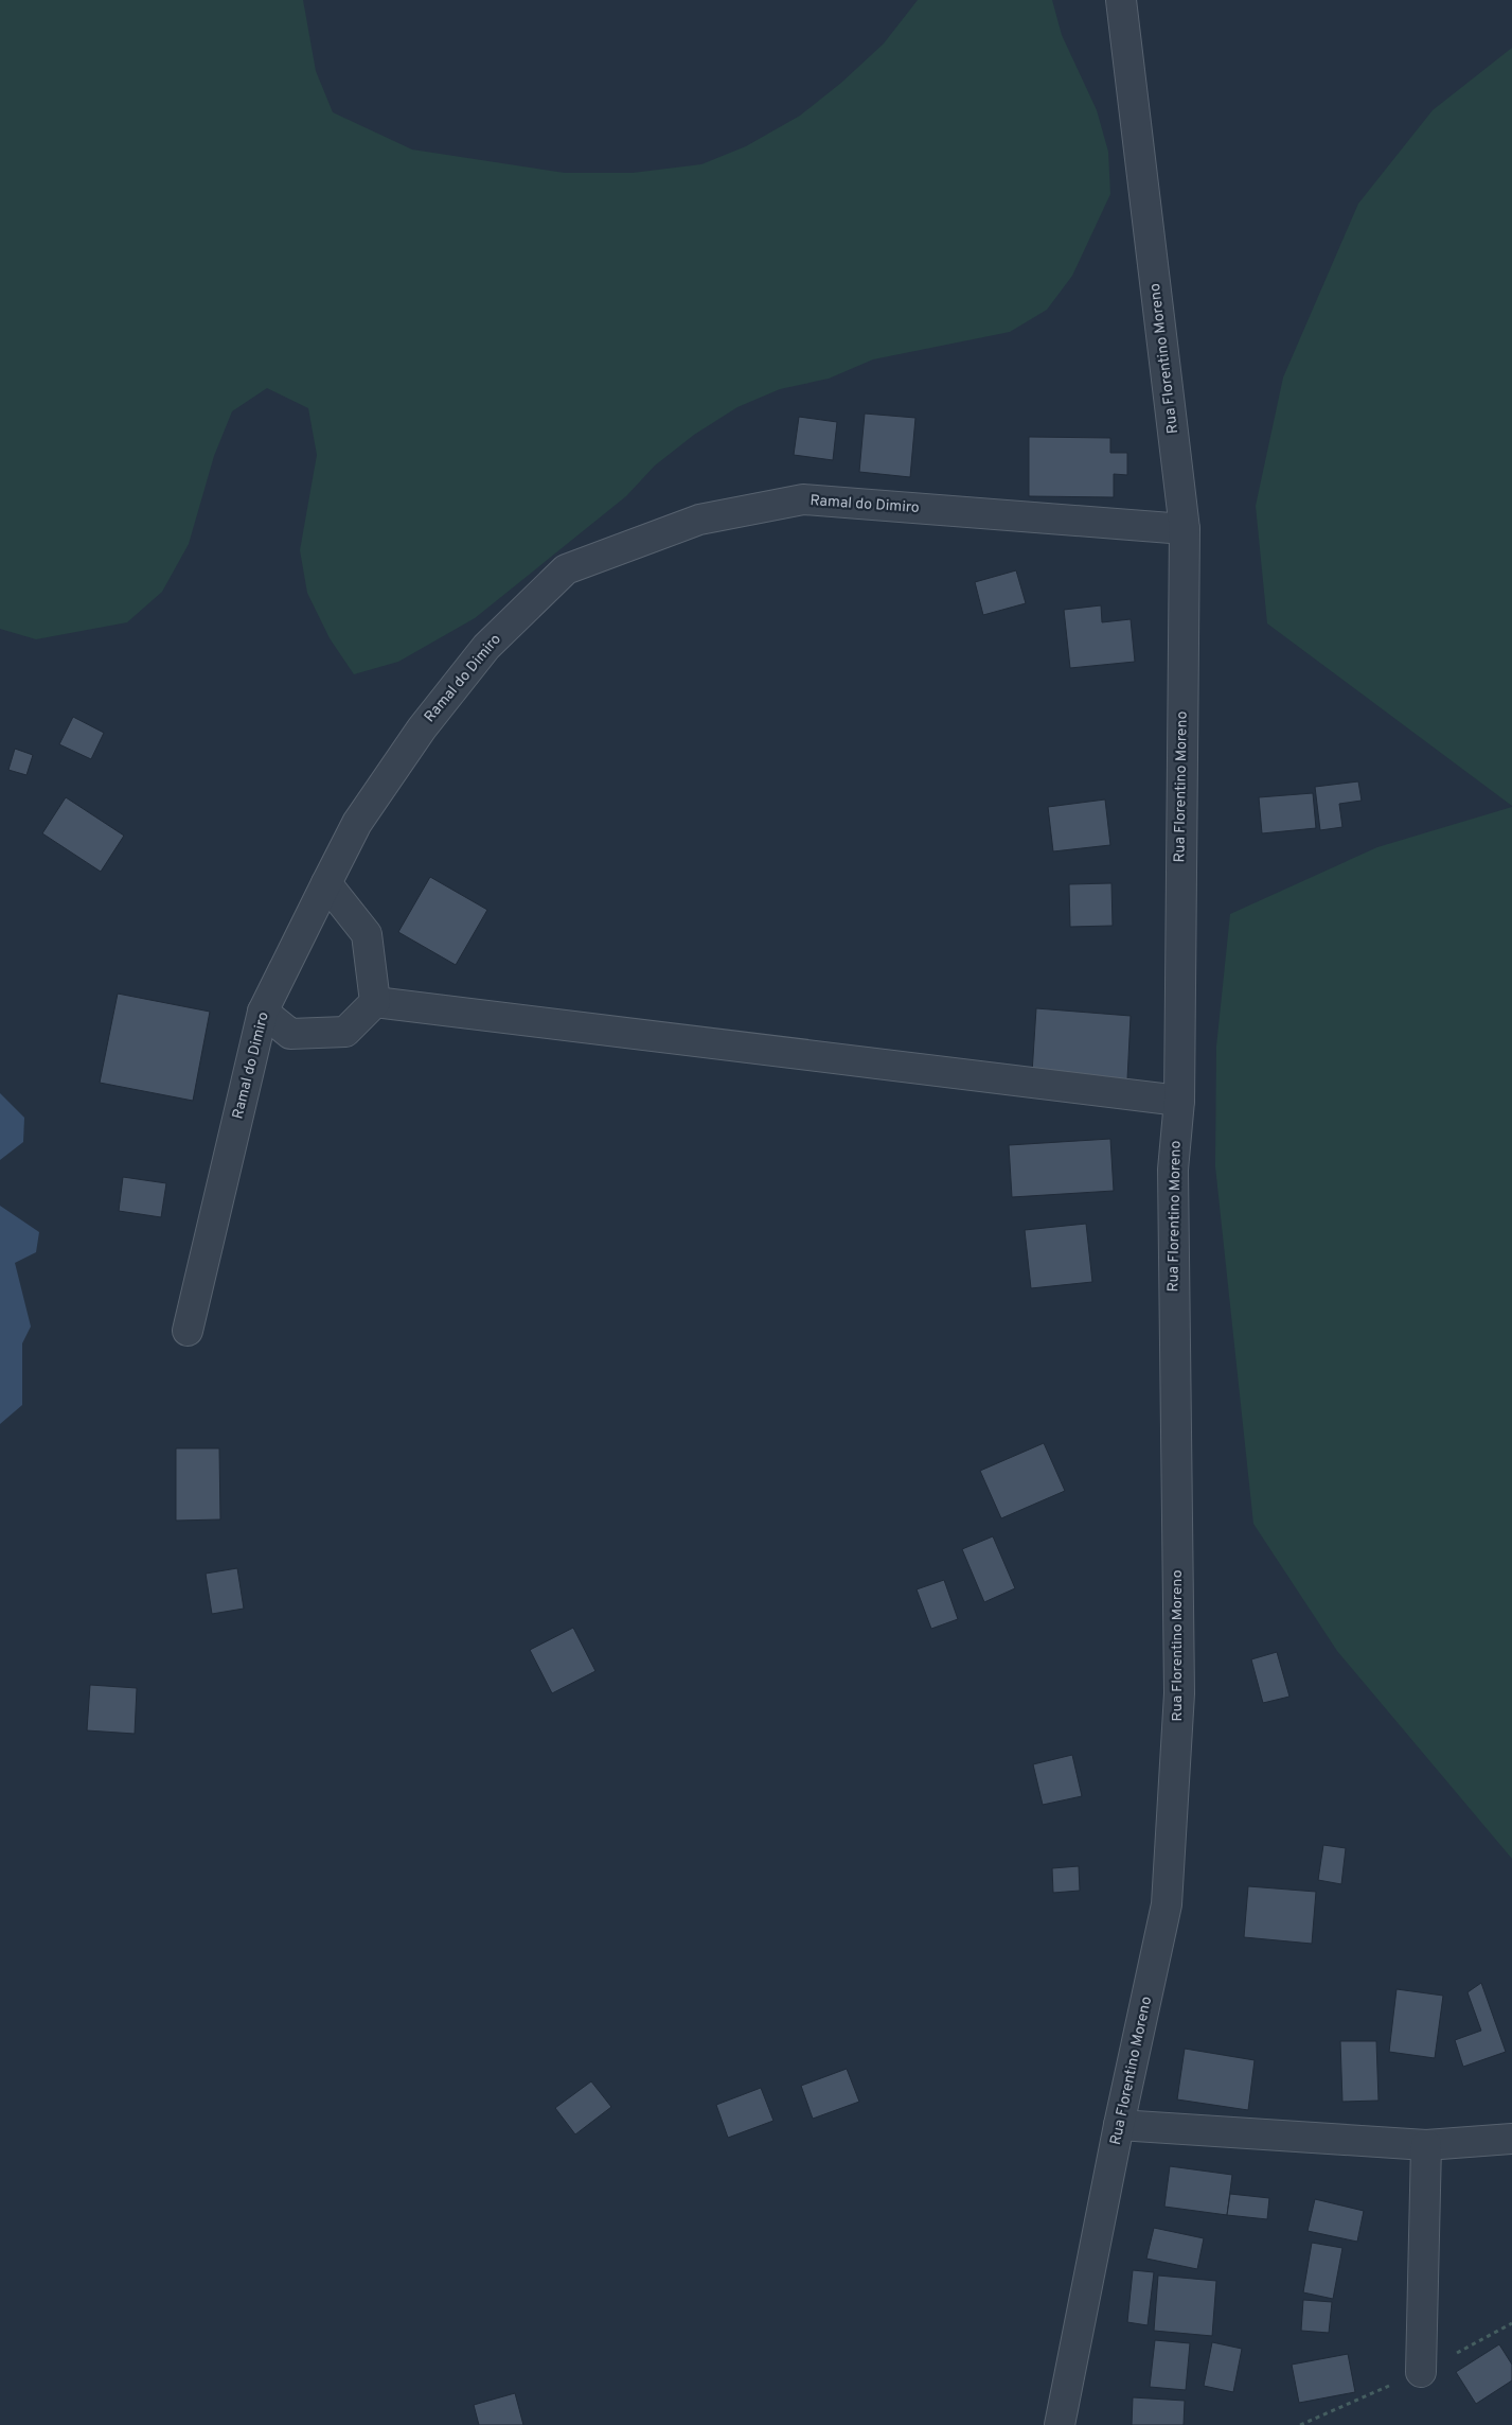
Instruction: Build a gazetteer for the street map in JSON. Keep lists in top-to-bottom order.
{
  "streets": {
    "street": ["Rua Florentino Moreno", "Ramal do Dimiro"]
  },
  "crossings": [
    ["Rua Florentino Moreno", "Ramal do Dimiro"]
  ]
}
